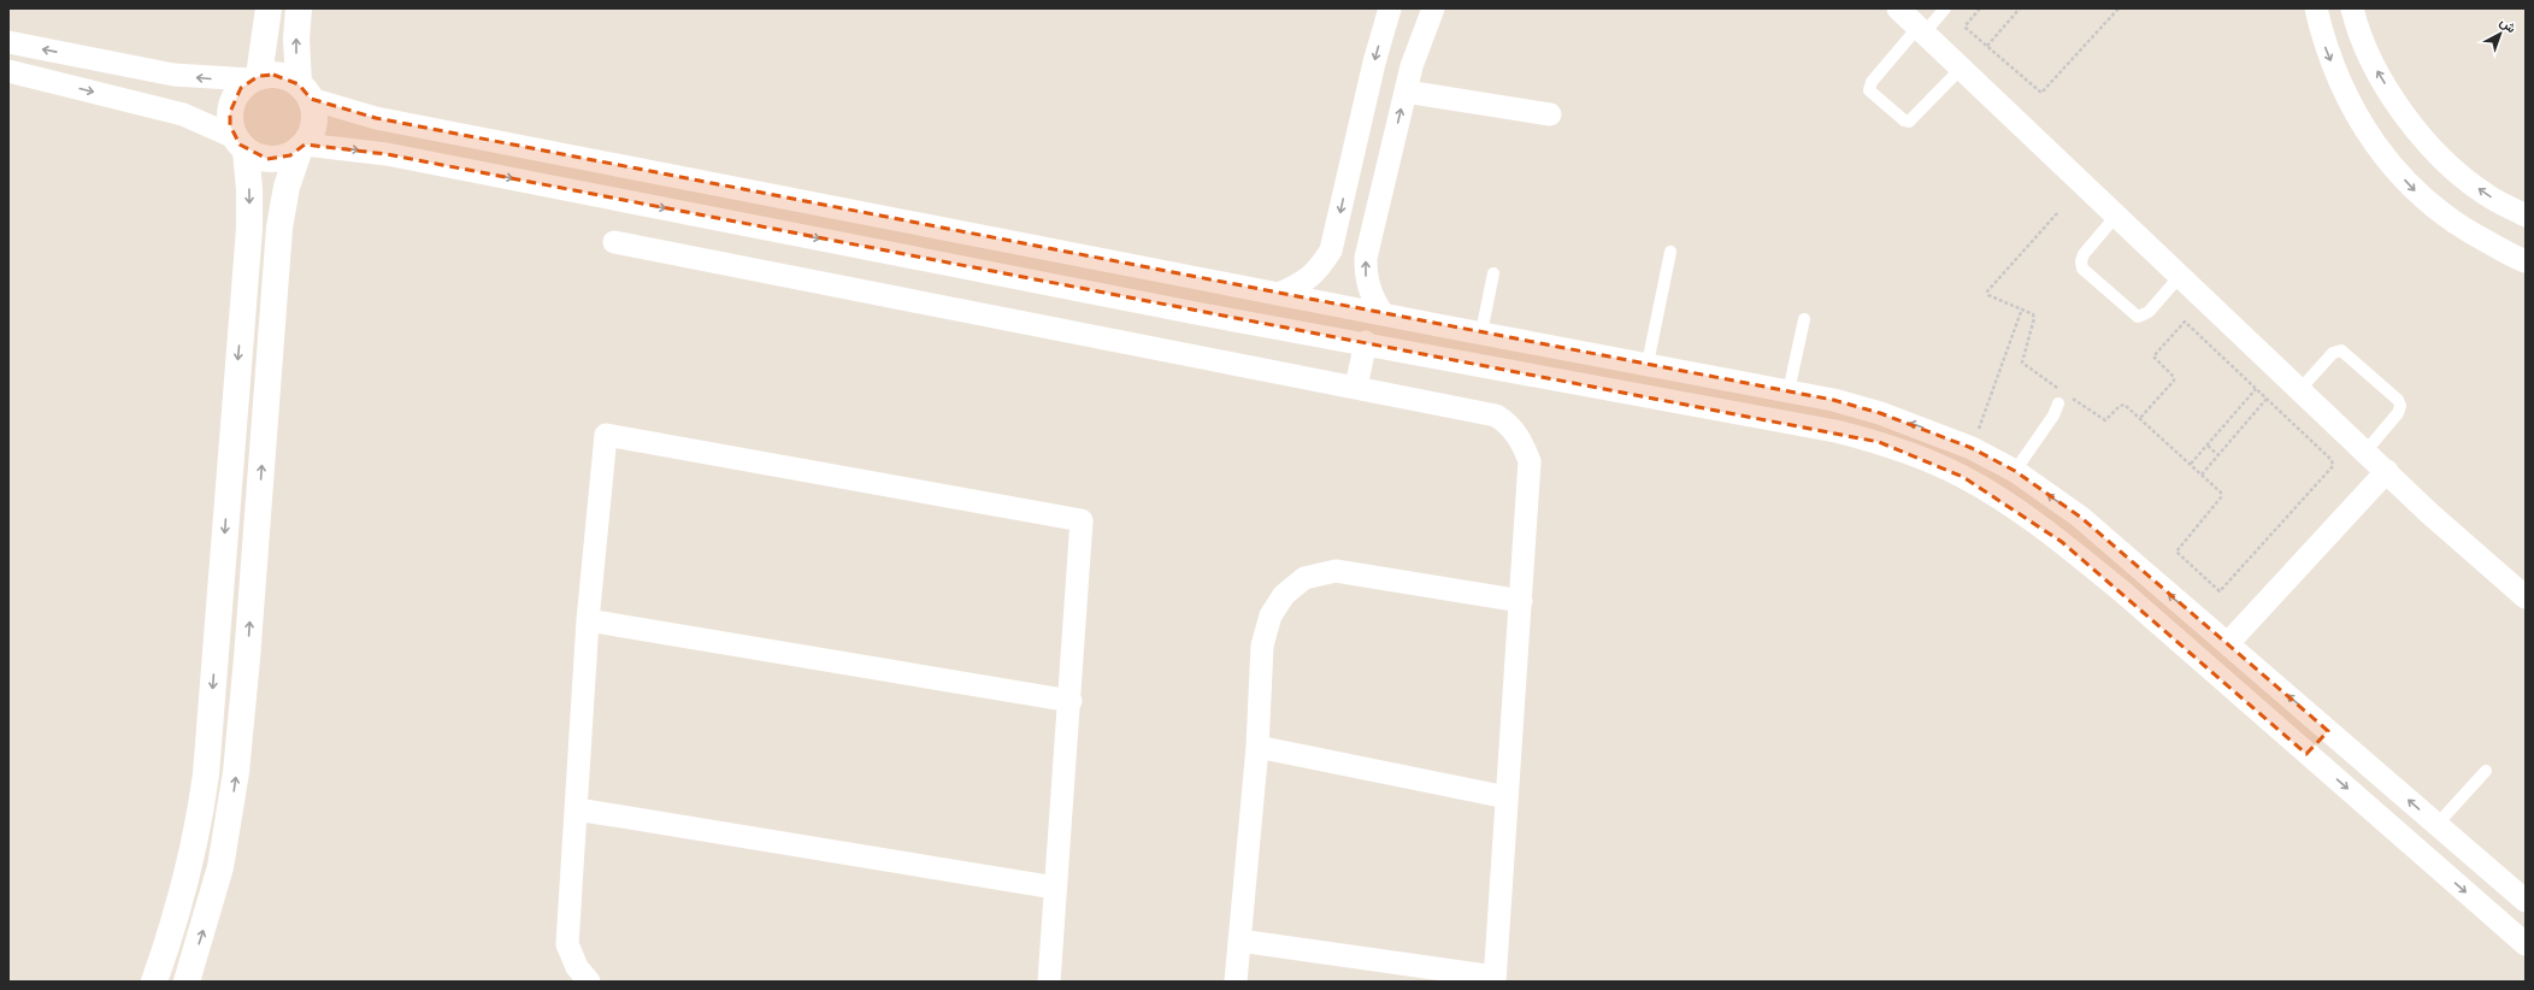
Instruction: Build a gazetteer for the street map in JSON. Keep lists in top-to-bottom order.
{
  "north": "top right"
}
